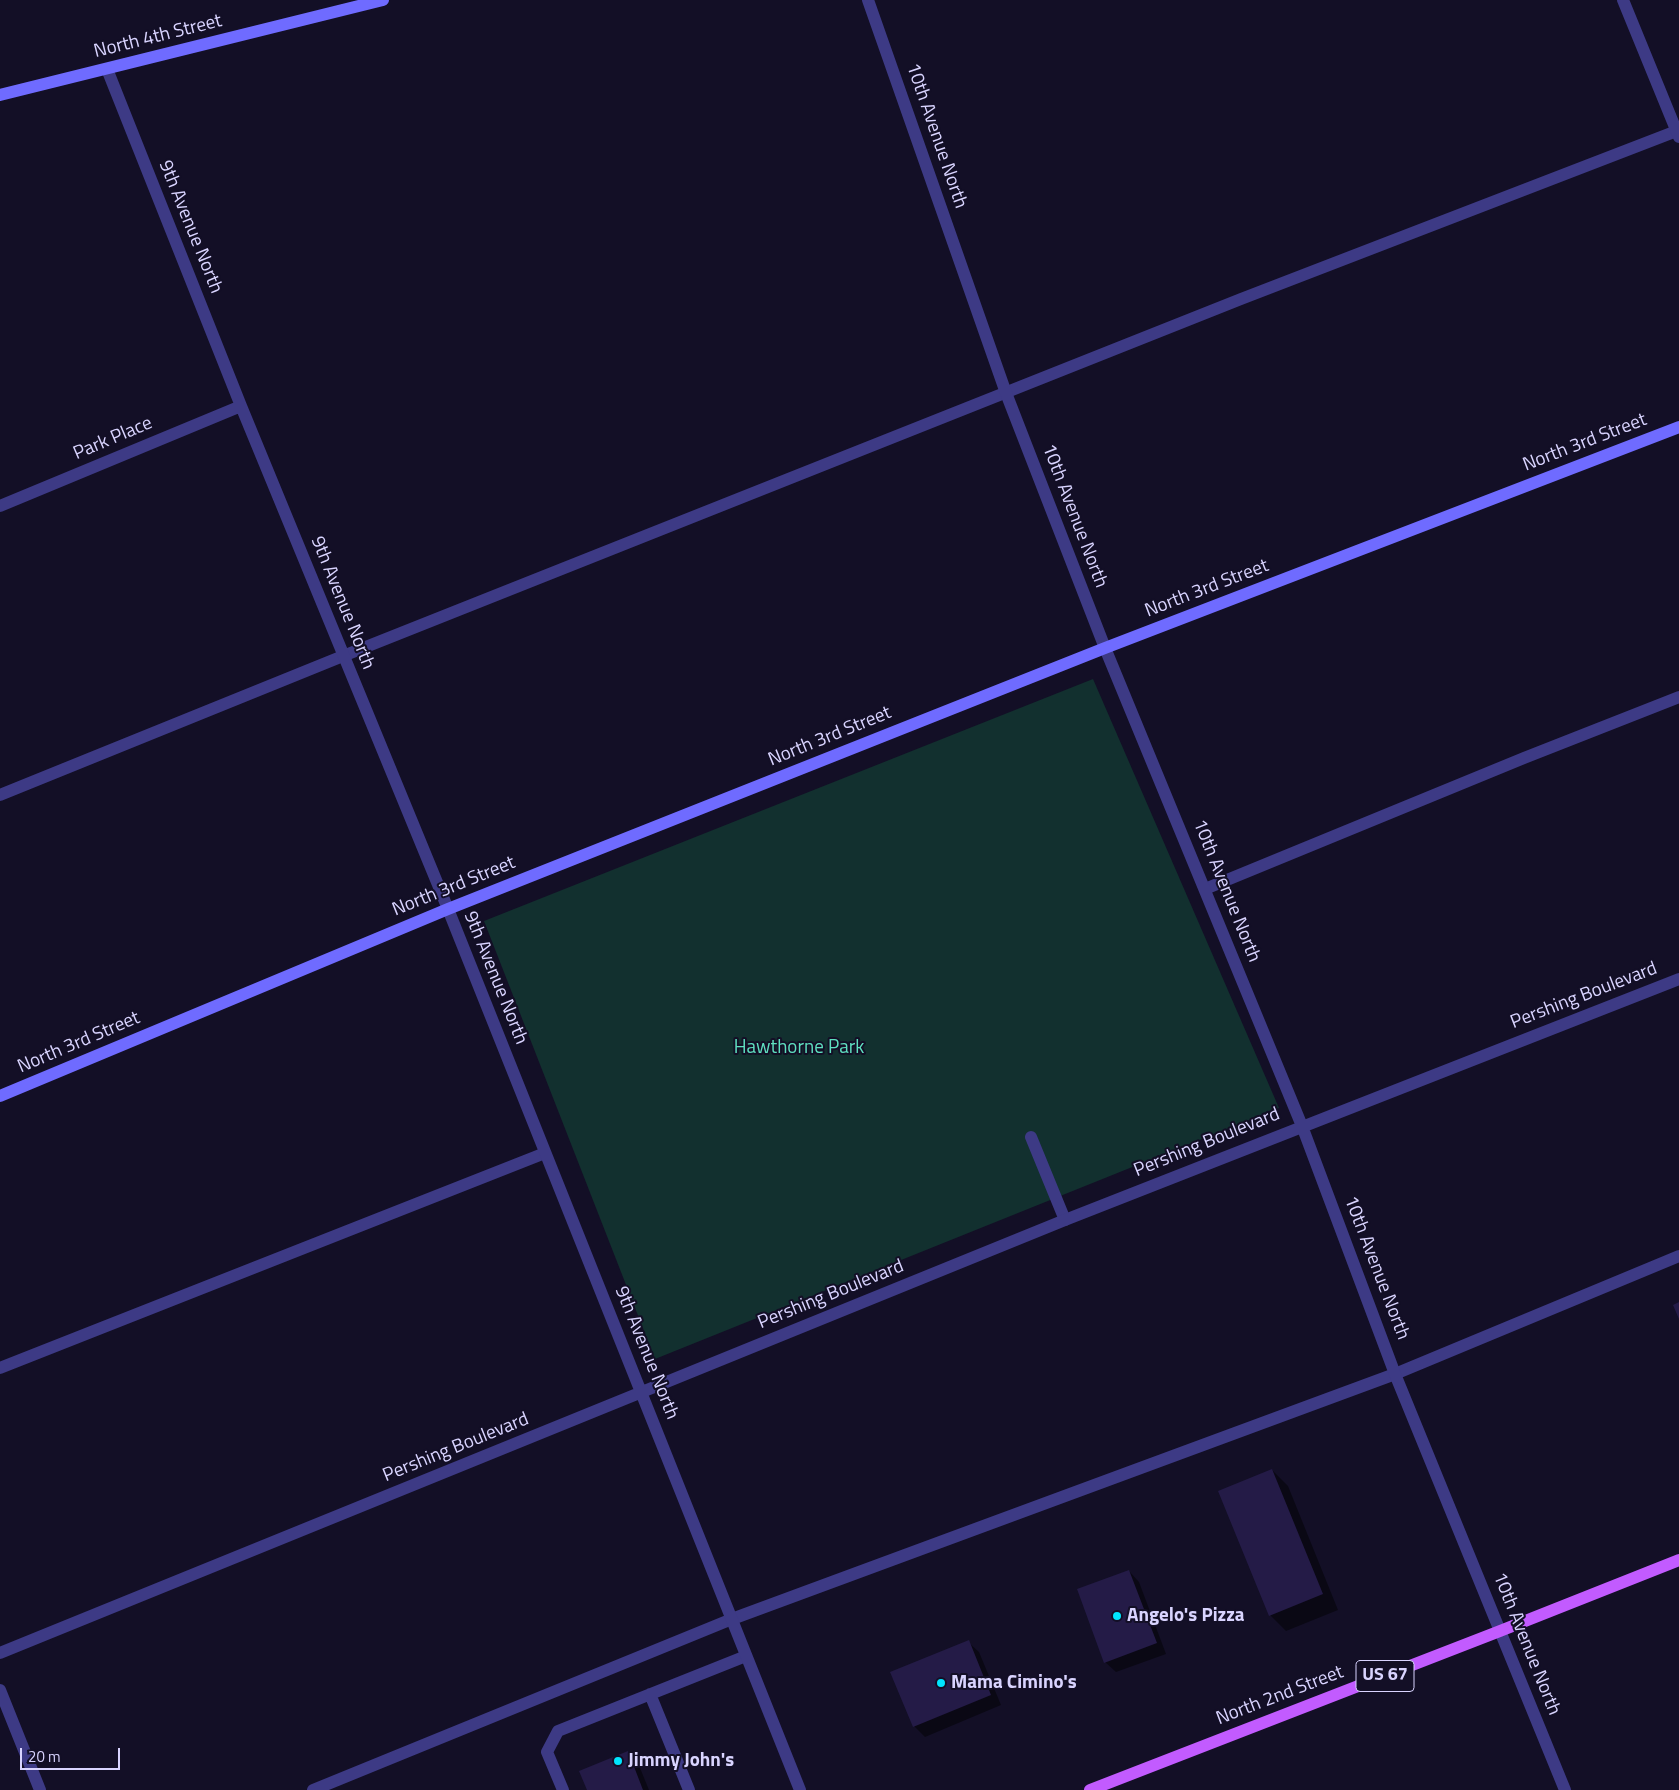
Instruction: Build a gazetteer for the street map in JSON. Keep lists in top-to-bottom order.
{
  "streets": {
    "main road": ["US 67", "North 2nd Street"],
    "street": [
      "North 4th Street",
      "10th Avenue North",
      "9th Avenue North",
      "Park Place",
      "North 3rd Street",
      "Pershing Boulevard"
    ]
  },
  "crossings": [
    ["North 4th Street", "9th Avenue North"],
    ["10th Avenue North", "North 3rd Street"],
    ["10th Avenue North", "Pershing Boulevard"],
    ["10th Avenue North", "North 2nd Street"],
    ["9th Avenue North", "Park Place"],
    ["9th Avenue North", "North 3rd Street"],
    ["9th Avenue North", "Pershing Boulevard"]
  ],
  "parks": ["Hawthorne Park"],
  "places": ["Angelo's Pizza", "Mama Cimino's", "Jimmy John's"],
  "scale_bar": "20 m"
}
